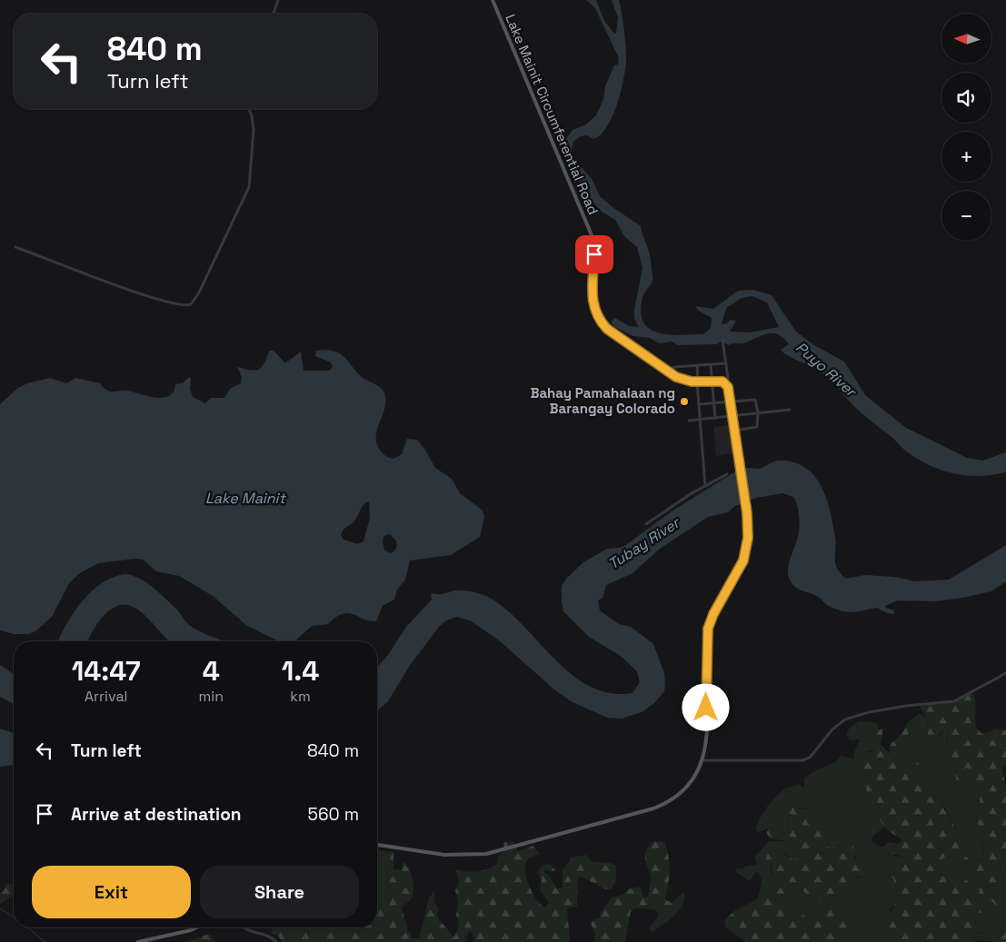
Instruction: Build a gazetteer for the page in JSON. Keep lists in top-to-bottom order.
{
  "streets": {
    "main road": ["Lake Mainit Circumferential Road"]
  },
  "water": ["Puyo River", "Lake Mainit", "Tubay River"],
  "places": ["Bahay Pamahalaan ng Barangay Colorado"],
  "north": "left",
  "page": {
    "map_buttons": ["+", "−"],
    "turn": ["840 m", "Turn left"],
    "eta": [
      "14:47",
      "Arrival",
      "4",
      "min",
      "1.4",
      "km"
    ],
    "list": [
      {
        "name": "Turn left",
        "value": "840 m"
      },
      {
        "name": "Arrive at destination",
        "value": "560 m"
      }
    ],
    "buttons": ["Exit", "Share"]
  }
}
